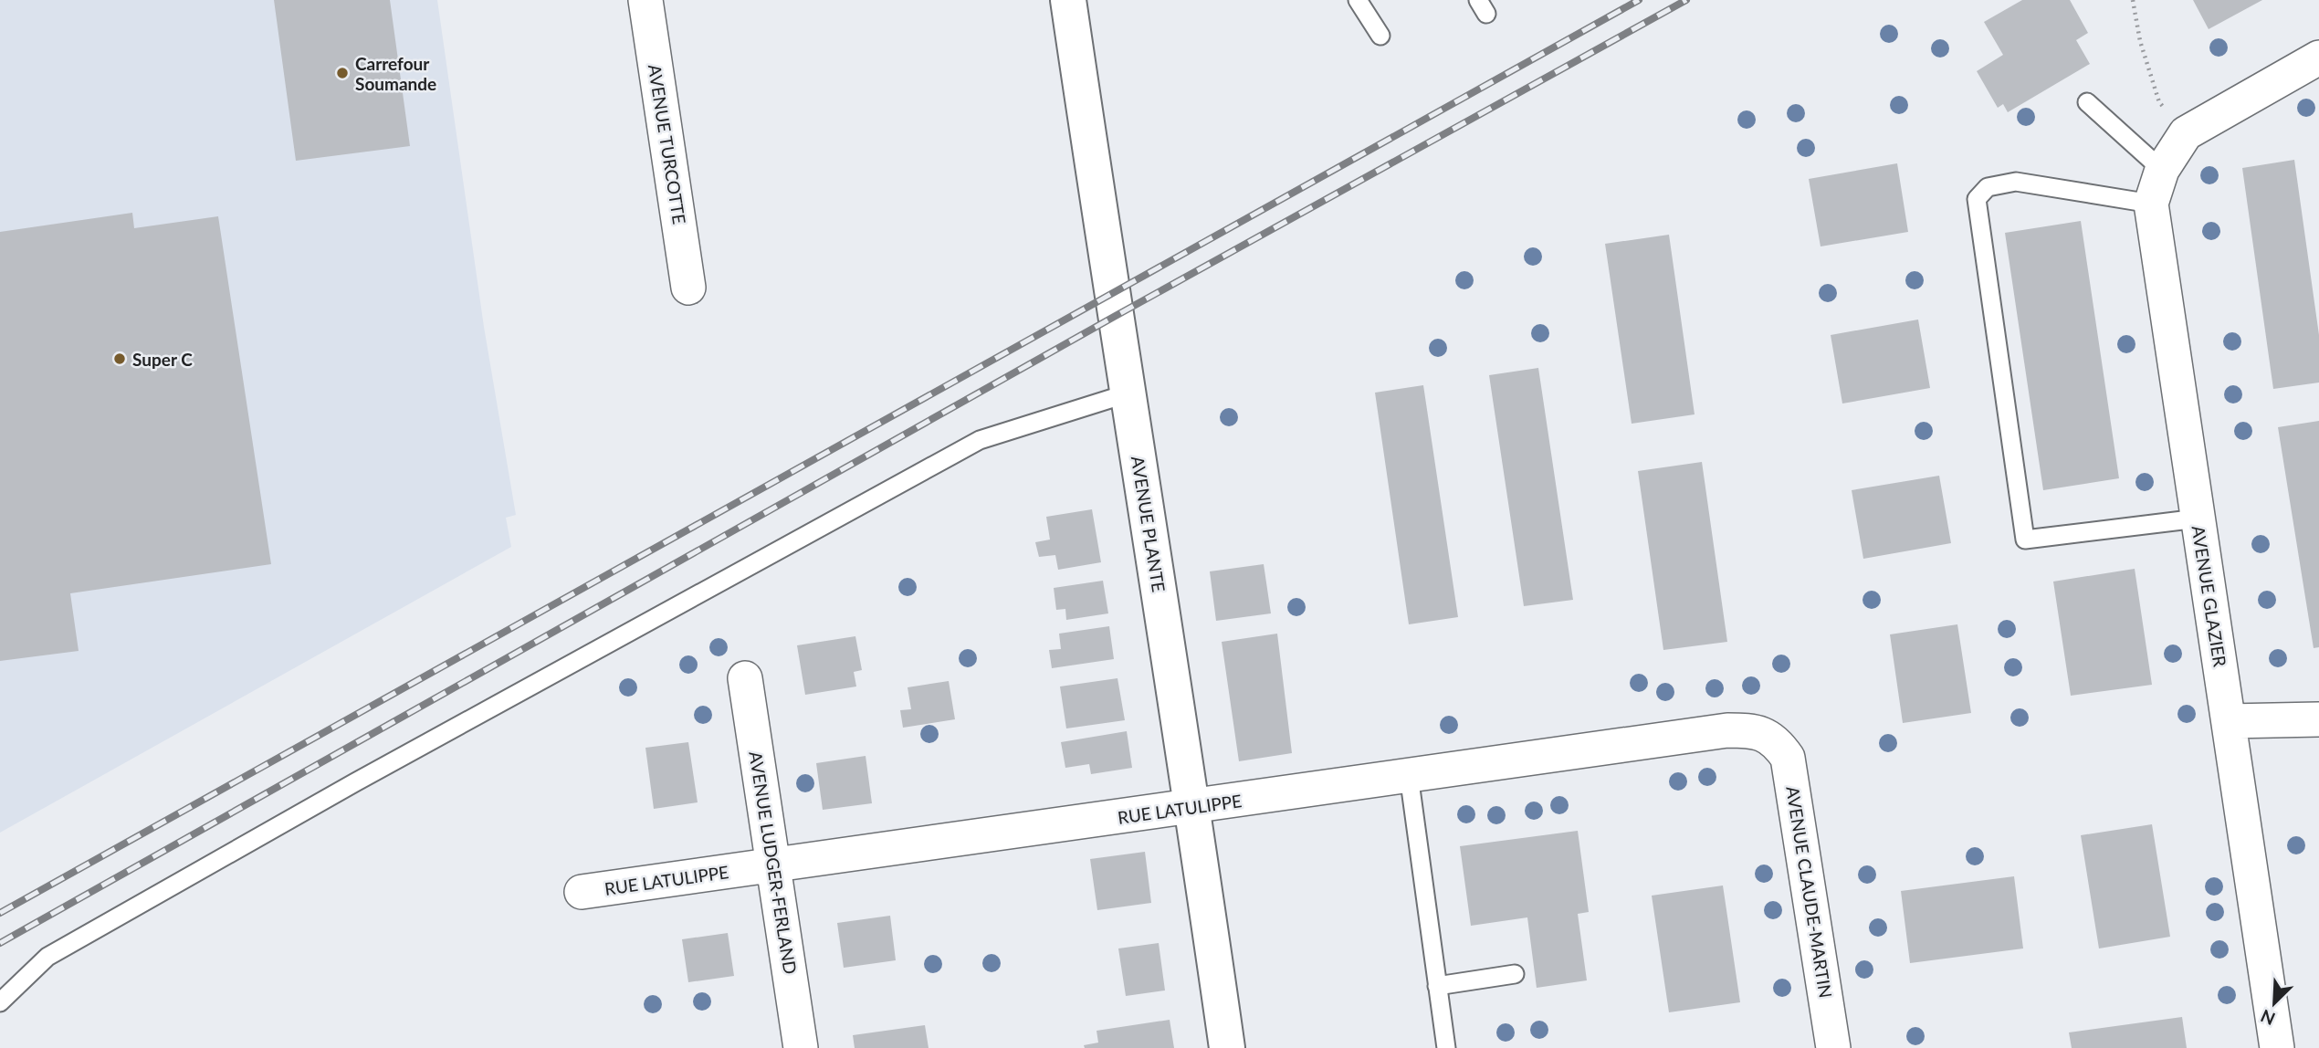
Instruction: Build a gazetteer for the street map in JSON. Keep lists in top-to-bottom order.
{
  "streets": {
    "street": [
      "AVENUE TURCOTTE",
      "AVENUE PLANTE",
      "AVENUE GLAZIER",
      "RUE LATULIPPE",
      "AVENUE LUDGER-FERLAND",
      "AVENUE CLAUDE-MARTIN"
    ]
  },
  "crossings": [
    ["AVENUE PLANTE", "RUE LATULIPPE"],
    ["RUE LATULIPPE", "AVENUE LUDGER-FERLAND"],
    ["RUE LATULIPPE", "AVENUE CLAUDE-MARTIN"]
  ],
  "places": ["Carrefour Soumande", "Super C"],
  "north": "bottom left"
}
